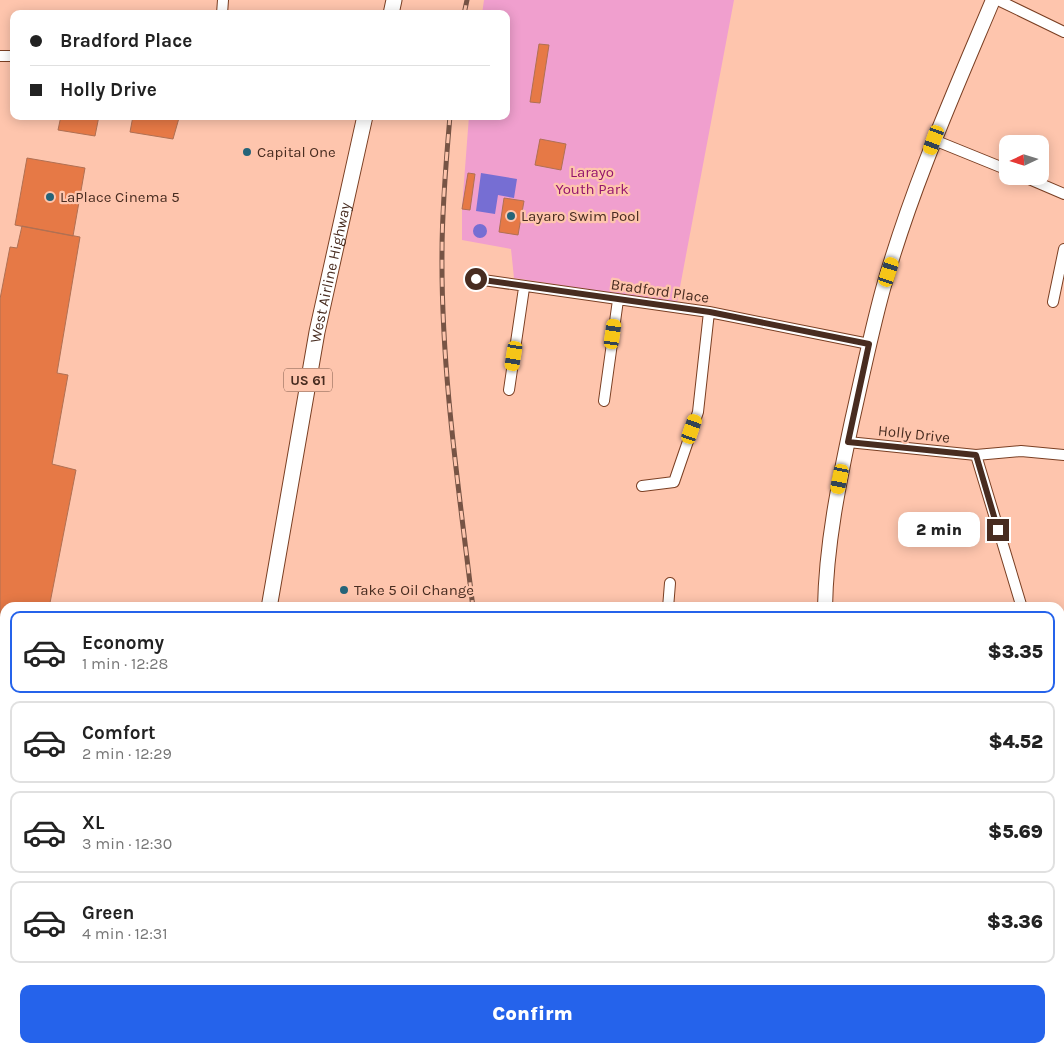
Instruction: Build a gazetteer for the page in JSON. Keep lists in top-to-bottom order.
{
  "streets": {
    "highway": ["West Airline Highway", "US 61"],
    "street": ["Bradford Place", "Holly Drive"]
  },
  "parks": ["Larayo Youth Park"],
  "places": [
    "Capital One",
    "LaPlace Cinema 5",
    "Layaro Swim Pool",
    "Take 5 Oil Change"
  ],
  "north": "left",
  "page": {
    "banner": ["Bradford Place", "Holly Drive"],
    "bubble": "2 min",
    "list": [
      {
        "name": "Economy",
        "note": "1 min · 12:28",
        "value": "$3.35"
      },
      {
        "name": "Comfort",
        "note": "2 min · 12:29",
        "value": "$4.52"
      },
      {
        "name": "XL",
        "note": "3 min · 12:30",
        "value": "$5.69"
      },
      {
        "name": "Green",
        "note": "4 min · 12:31",
        "value": "$3.36"
      }
    ],
    "buttons": "Confirm"
  }
}
